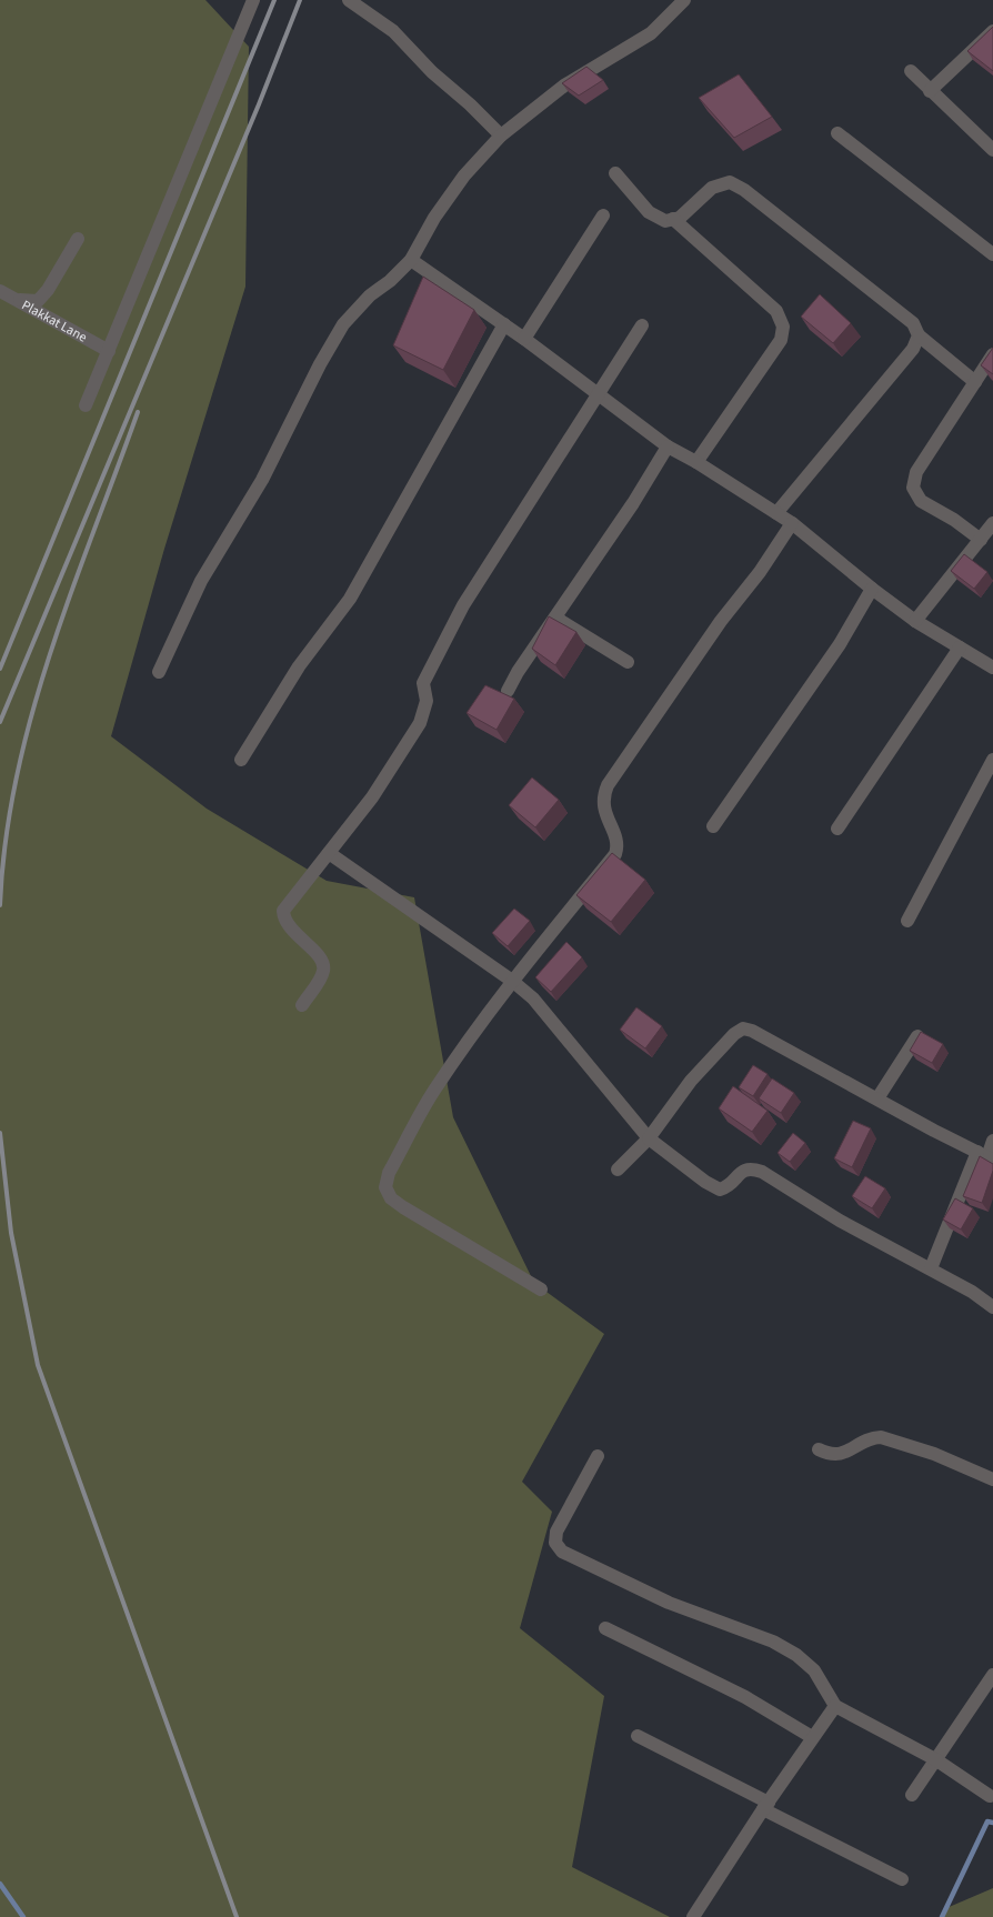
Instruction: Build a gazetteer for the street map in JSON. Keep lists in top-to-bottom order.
{
  "streets": {
    "street": ["Plakkat Lane"]
  }
}
